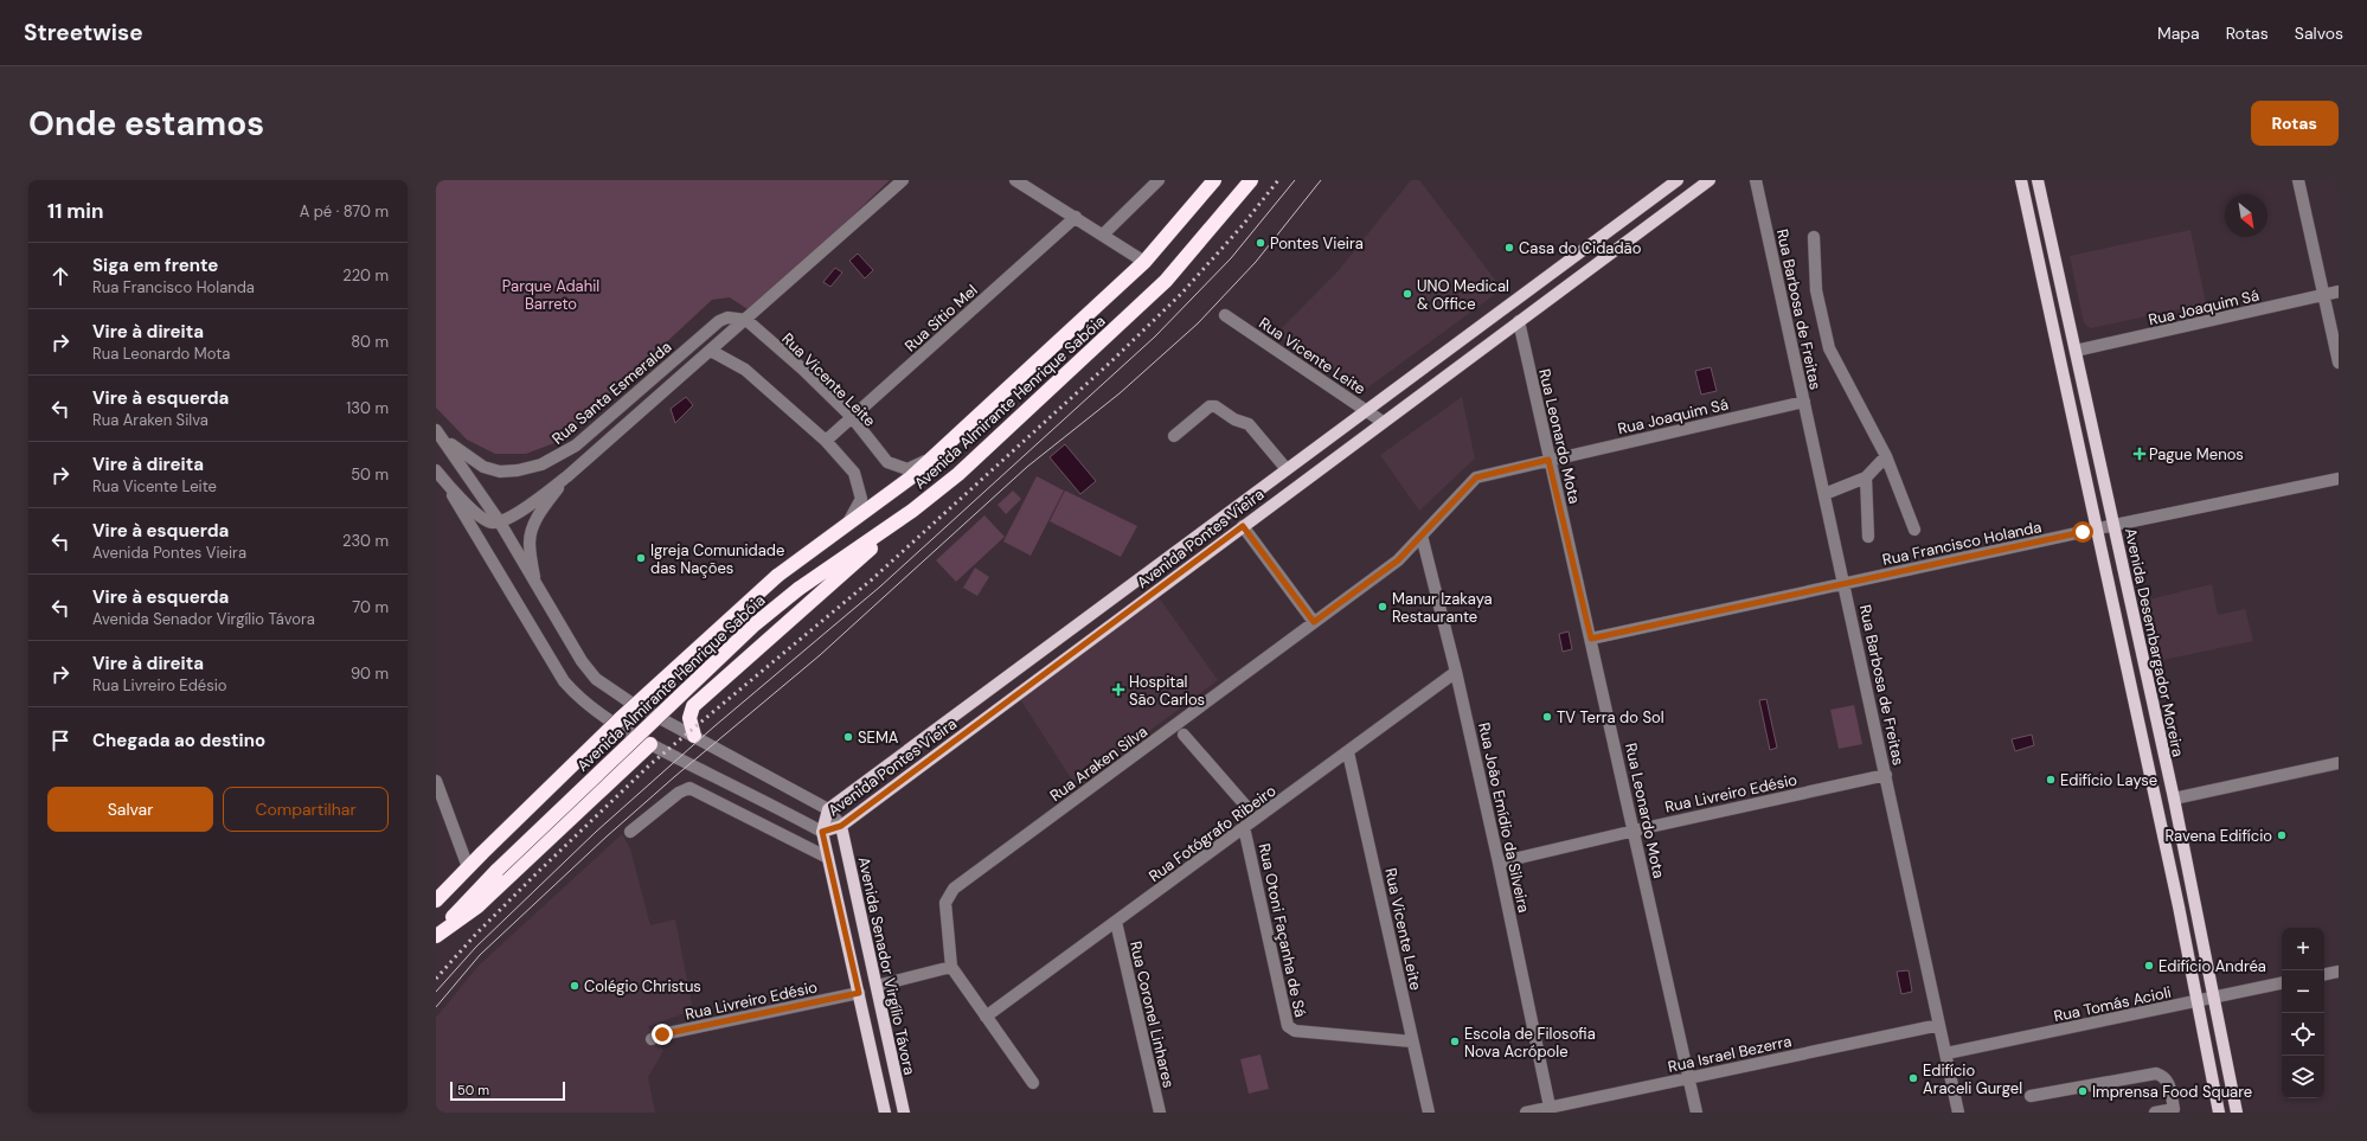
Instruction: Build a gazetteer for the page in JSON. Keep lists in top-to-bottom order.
{
  "streets": {
    "highway": ["Avenida Almirante Henrique Sabóia"],
    "main road": ["Avenida Pontes Vieira", "Avenida Desembargador Moreira", "Avenida Senador Virgílio Távora"],
    "street": [
      "Rua Joaquim Sá",
      "Rua Barbosa de Freitas",
      "Rua Sítio Mel",
      "Rua Vicente Leite",
      "Rua Santa Esmeralda",
      "Rua Leonardo Mota",
      "Rua Francisco Holanda",
      "Rua Araken Silva",
      "Rua Livreiro Edésio",
      "Rua João Emídio da Silveira",
      "Rua Fotógrafo Ribeiro",
      "Rua Otoni Façanha de Sá",
      "Rua Tomás Acioli",
      "Rua Coronel Linhares",
      "Rua Israel Bezerra"
    ]
  },
  "crossings": [
    ["Rua Joaquim Sá", "Rua Barbosa de Freitas"],
    ["Rua Joaquim Sá", "Rua Leonardo Mota"],
    ["Rua Joaquim Sá", "Avenida Desembargador Moreira"],
    ["Rua Joaquim Sá", "Rua Araken Silva"],
    ["Rua Barbosa de Freitas", "Rua Francisco Holanda"],
    ["Rua Barbosa de Freitas", "Rua Livreiro Edésio"],
    ["Rua Barbosa de Freitas", "Rua Tomás Acioli"],
    ["Rua Barbosa de Freitas", "Rua Israel Bezerra"],
    ["Rua Sítio Mel", "Rua Vicente Leite"],
    ["Rua Vicente Leite", "Rua Santa Esmeralda"],
    ["Rua Vicente Leite", "Avenida Almirante Henrique Sabóia"],
    ["Rua Vicente Leite", "Avenida Pontes Vieira"],
    ["Rua Vicente Leite", "Rua Fotógrafo Ribeiro"],
    ["Rua Vicente Leite", "Rua Otoni Façanha de Sá"],
    ["Rua Leonardo Mota", "Avenida Pontes Vieira"],
    ["Rua Leonardo Mota", "Rua Francisco Holanda"],
    ["Rua Leonardo Mota", "Rua Araken Silva"],
    ["Rua Leonardo Mota", "Rua Livreiro Edésio"],
    ["Rua Leonardo Mota", "Rua Israel Bezerra"],
    ["Avenida Pontes Vieira", "Avenida Senador Virgílio Távora"],
    ["Rua Francisco Holanda", "Avenida Desembargador Moreira"],
    ["Avenida Desembargador Moreira", "Rua Tomás Acioli"],
    ["Rua Araken Silva", "Rua João Emídio da Silveira"],
    ["Rua Livreiro Edésio", "Rua João Emídio da Silveira"],
    ["Rua João Emídio da Silveira", "Rua Fotógrafo Ribeiro"],
    ["Rua João Emídio da Silveira", "Rua Israel Bezerra"],
    ["Rua Fotógrafo Ribeiro", "Rua Otoni Façanha de Sá"],
    ["Rua Fotógrafo Ribeiro", "Rua Coronel Linhares"]
  ],
  "parks": ["Parque Adahil Barreto"],
  "places": {
    "other": [
      "Pontes Vieira",
      "Casa do Cidadão",
      "UNO Medical & Office",
      "Igreja Comunidade das Nações",
      "Manur Izakaya Restaurante",
      "TV Terra do Sol",
      "SEMA",
      "Edifício Layse",
      "Ravena Edifício",
      "Edifício Andréa",
      "Colégio Christus",
      "Escola de Filosofia Nova Acrópole",
      "Edifício Araceli Gurgel",
      "Imprensa Food Square"
    ],
    "health": ["Pague Menos", "Hospital São Carlos"]
  },
  "scale_bar": "50 m",
  "north": "bottom right",
  "page": {
    "header": "Streetwise",
    "nav": ["Mapa", "Rotas", "Salvos"],
    "buttons": [
      "Rotas",
      ["Salvar", "Compartilhar"]
    ],
    "title": "Onde estamos",
    "heading": ["11 min", "A pé · 870 m"],
    "list": [
      ["Siga em frente", "Rua Francisco Holanda", "220 m"],
      ["Vire à direita", "Rua Leonardo Mota", "80 m"],
      ["Vire à esquerda", "Rua Araken Silva", "130 m"],
      ["Vire à direita", "Rua Vicente Leite", "50 m"],
      ["Vire à esquerda", "Avenida Pontes Vieira", "230 m"],
      ["Vire à esquerda", "Avenida Senador Virgílio Távora", "70 m"],
      ["Vire à direita", "Rua Livreiro Edésio", "90 m"],
      "Chegada ao destino"
    ],
    "map_buttons": ["+", "−"],
    "scale": "50 m"
  }
}
